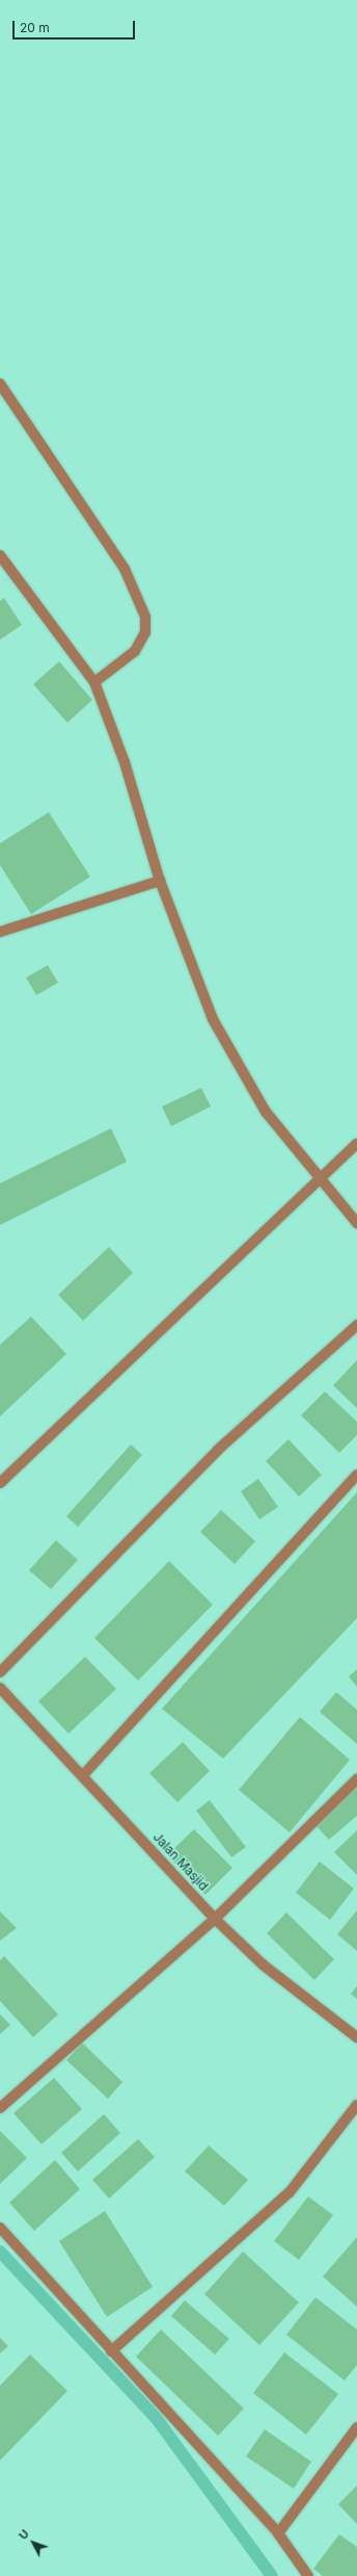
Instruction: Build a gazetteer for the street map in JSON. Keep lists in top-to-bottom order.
{
  "streets": {
    "street": ["Jalan Masjid"]
  },
  "scale_bar": "20 m",
  "north": "top left"
}
